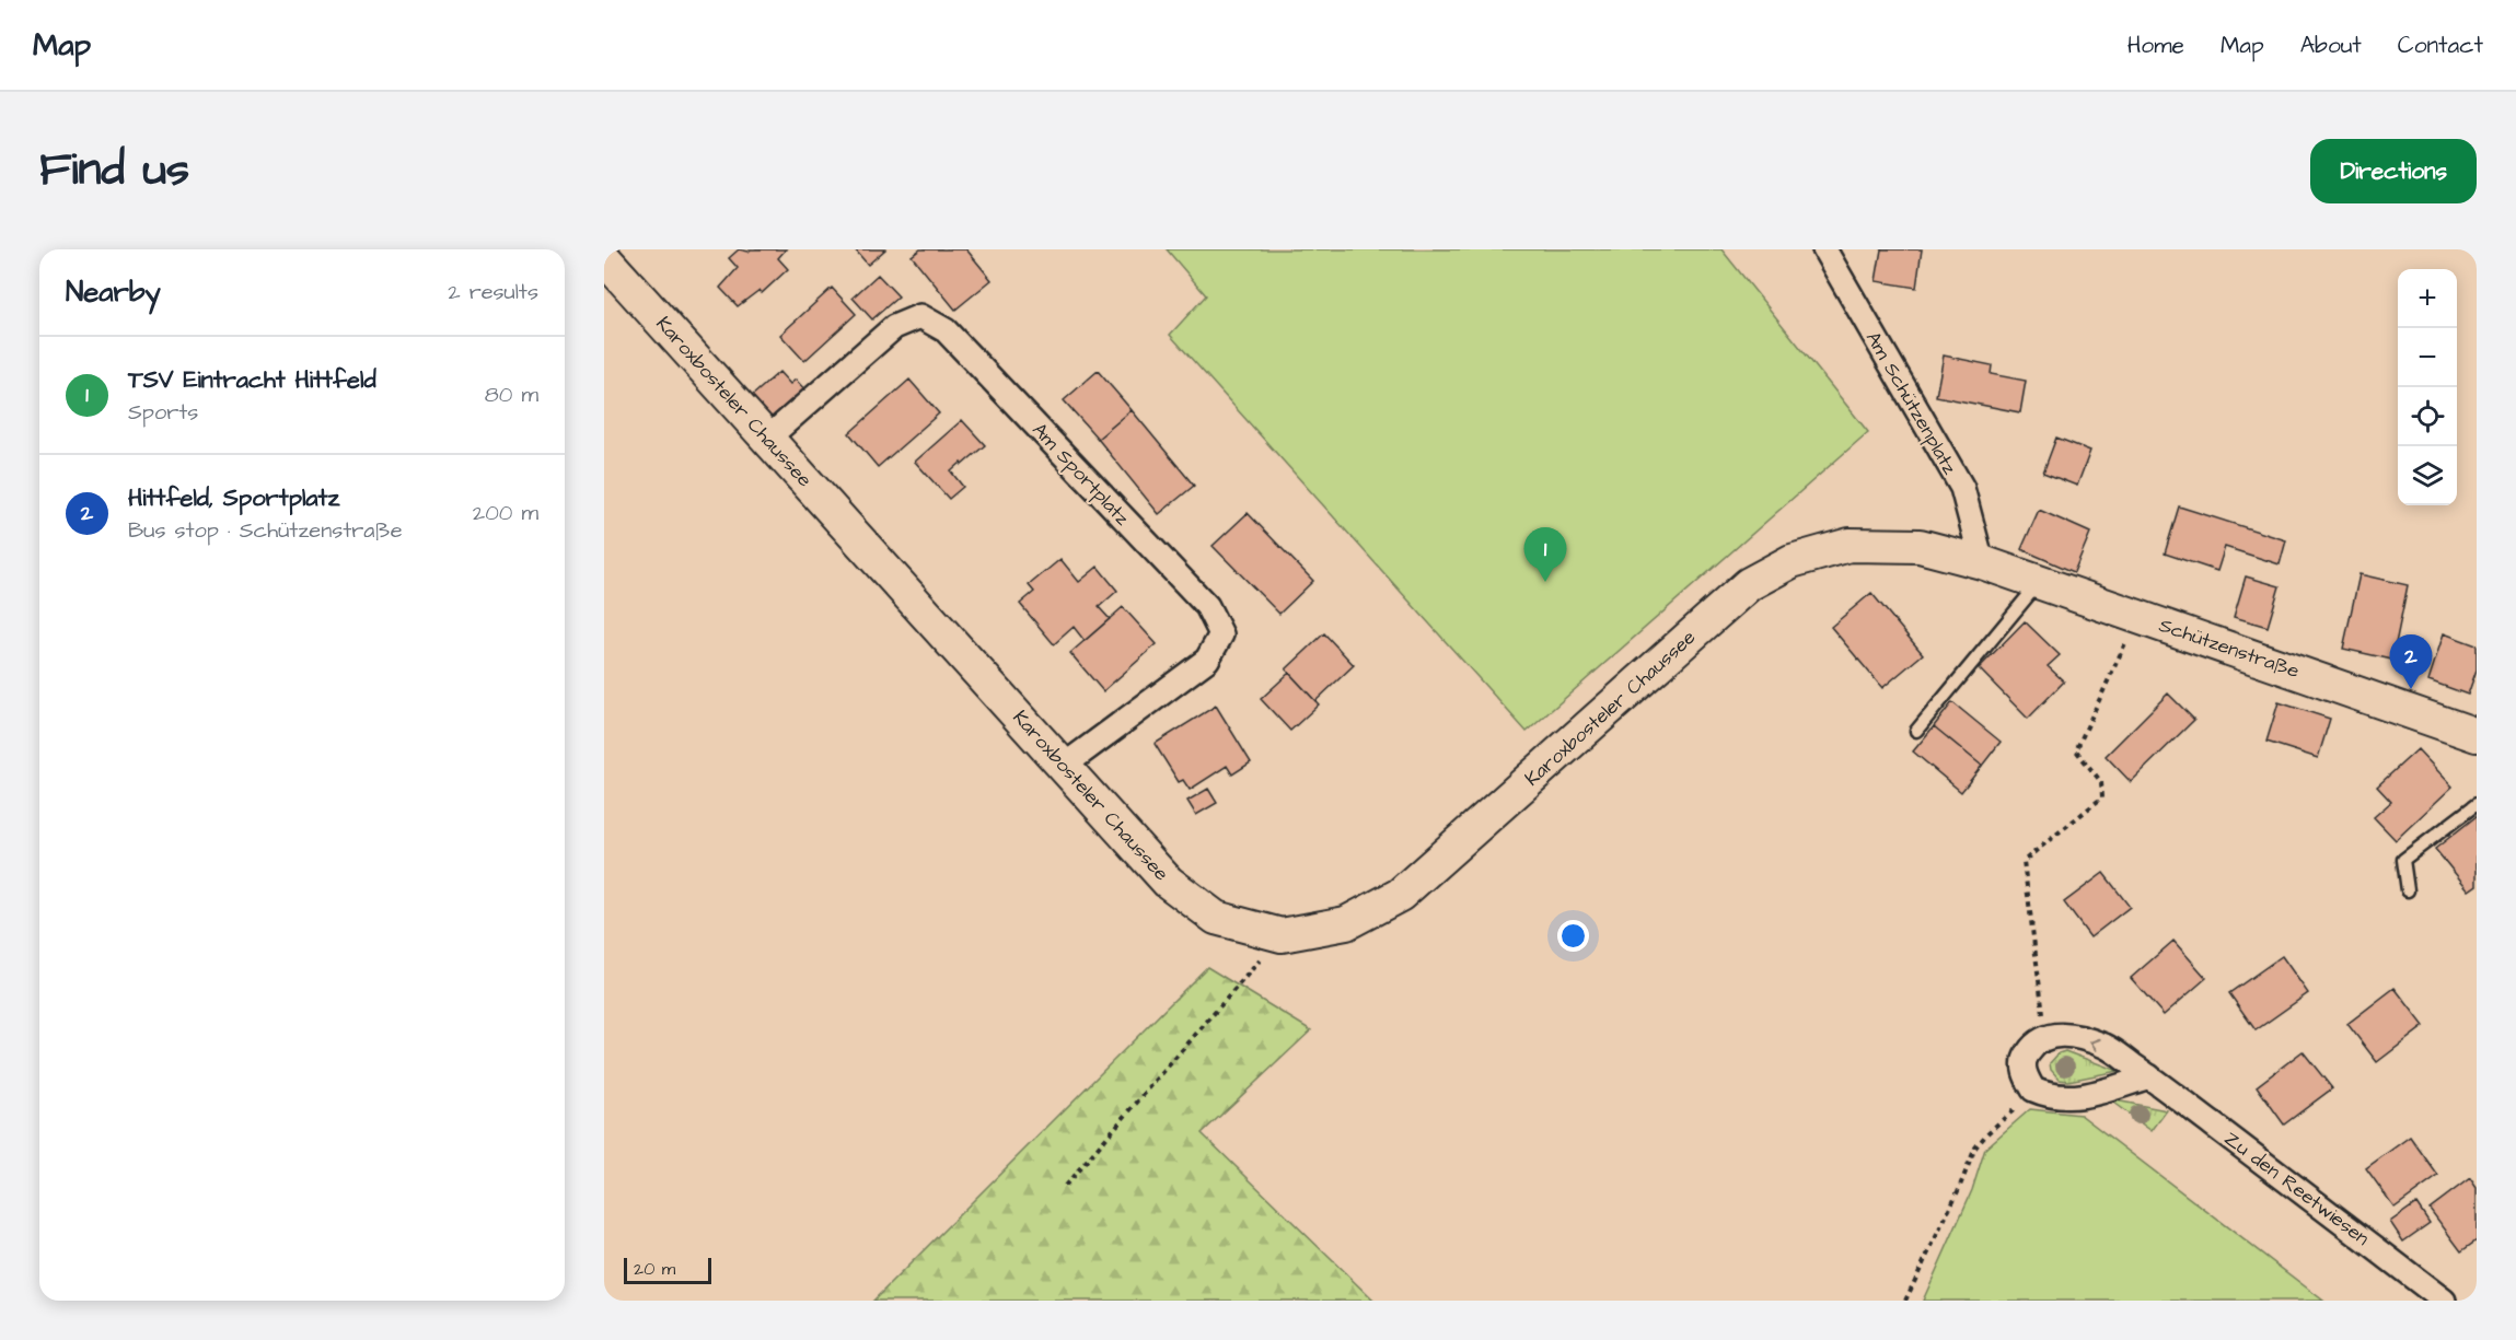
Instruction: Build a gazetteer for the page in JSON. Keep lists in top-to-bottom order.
{
  "streets": {
    "street": [
      "Karoxbosteler Chaussee",
      "Am Schützenplatz",
      "Am Sportplatz",
      "Schützenstraße",
      "Zu den Reetwiesen"
    ]
  },
  "crossings": [
    ["Karoxbosteler Chaussee", "Am Schützenplatz"],
    ["Karoxbosteler Chaussee", "Am Sportplatz"],
    ["Karoxbosteler Chaussee", "Schützenstraße"],
    ["Am Schützenplatz", "Schützenstraße"]
  ],
  "scale_bar": "20 m",
  "page": {
    "header": "Map",
    "nav": [
      "Home",
      "Map",
      "About",
      "Contact"
    ],
    "title": "Find us",
    "buttons": "Directions",
    "heading": ["Nearby", "2 results"],
    "map_buttons": ["+", "−"],
    "list": [
      {
        "mark": "1",
        "name": "TSV Eintracht Hittfeld",
        "note": "Sports",
        "value": "80 m"
      },
      {
        "mark": "2",
        "name": "Hittfeld, Sportplatz",
        "note": "Bus stop · Schützenstraße",
        "value": "200 m"
      }
    ],
    "pins": ["1", "2"],
    "scale": "20 m"
  }
}
